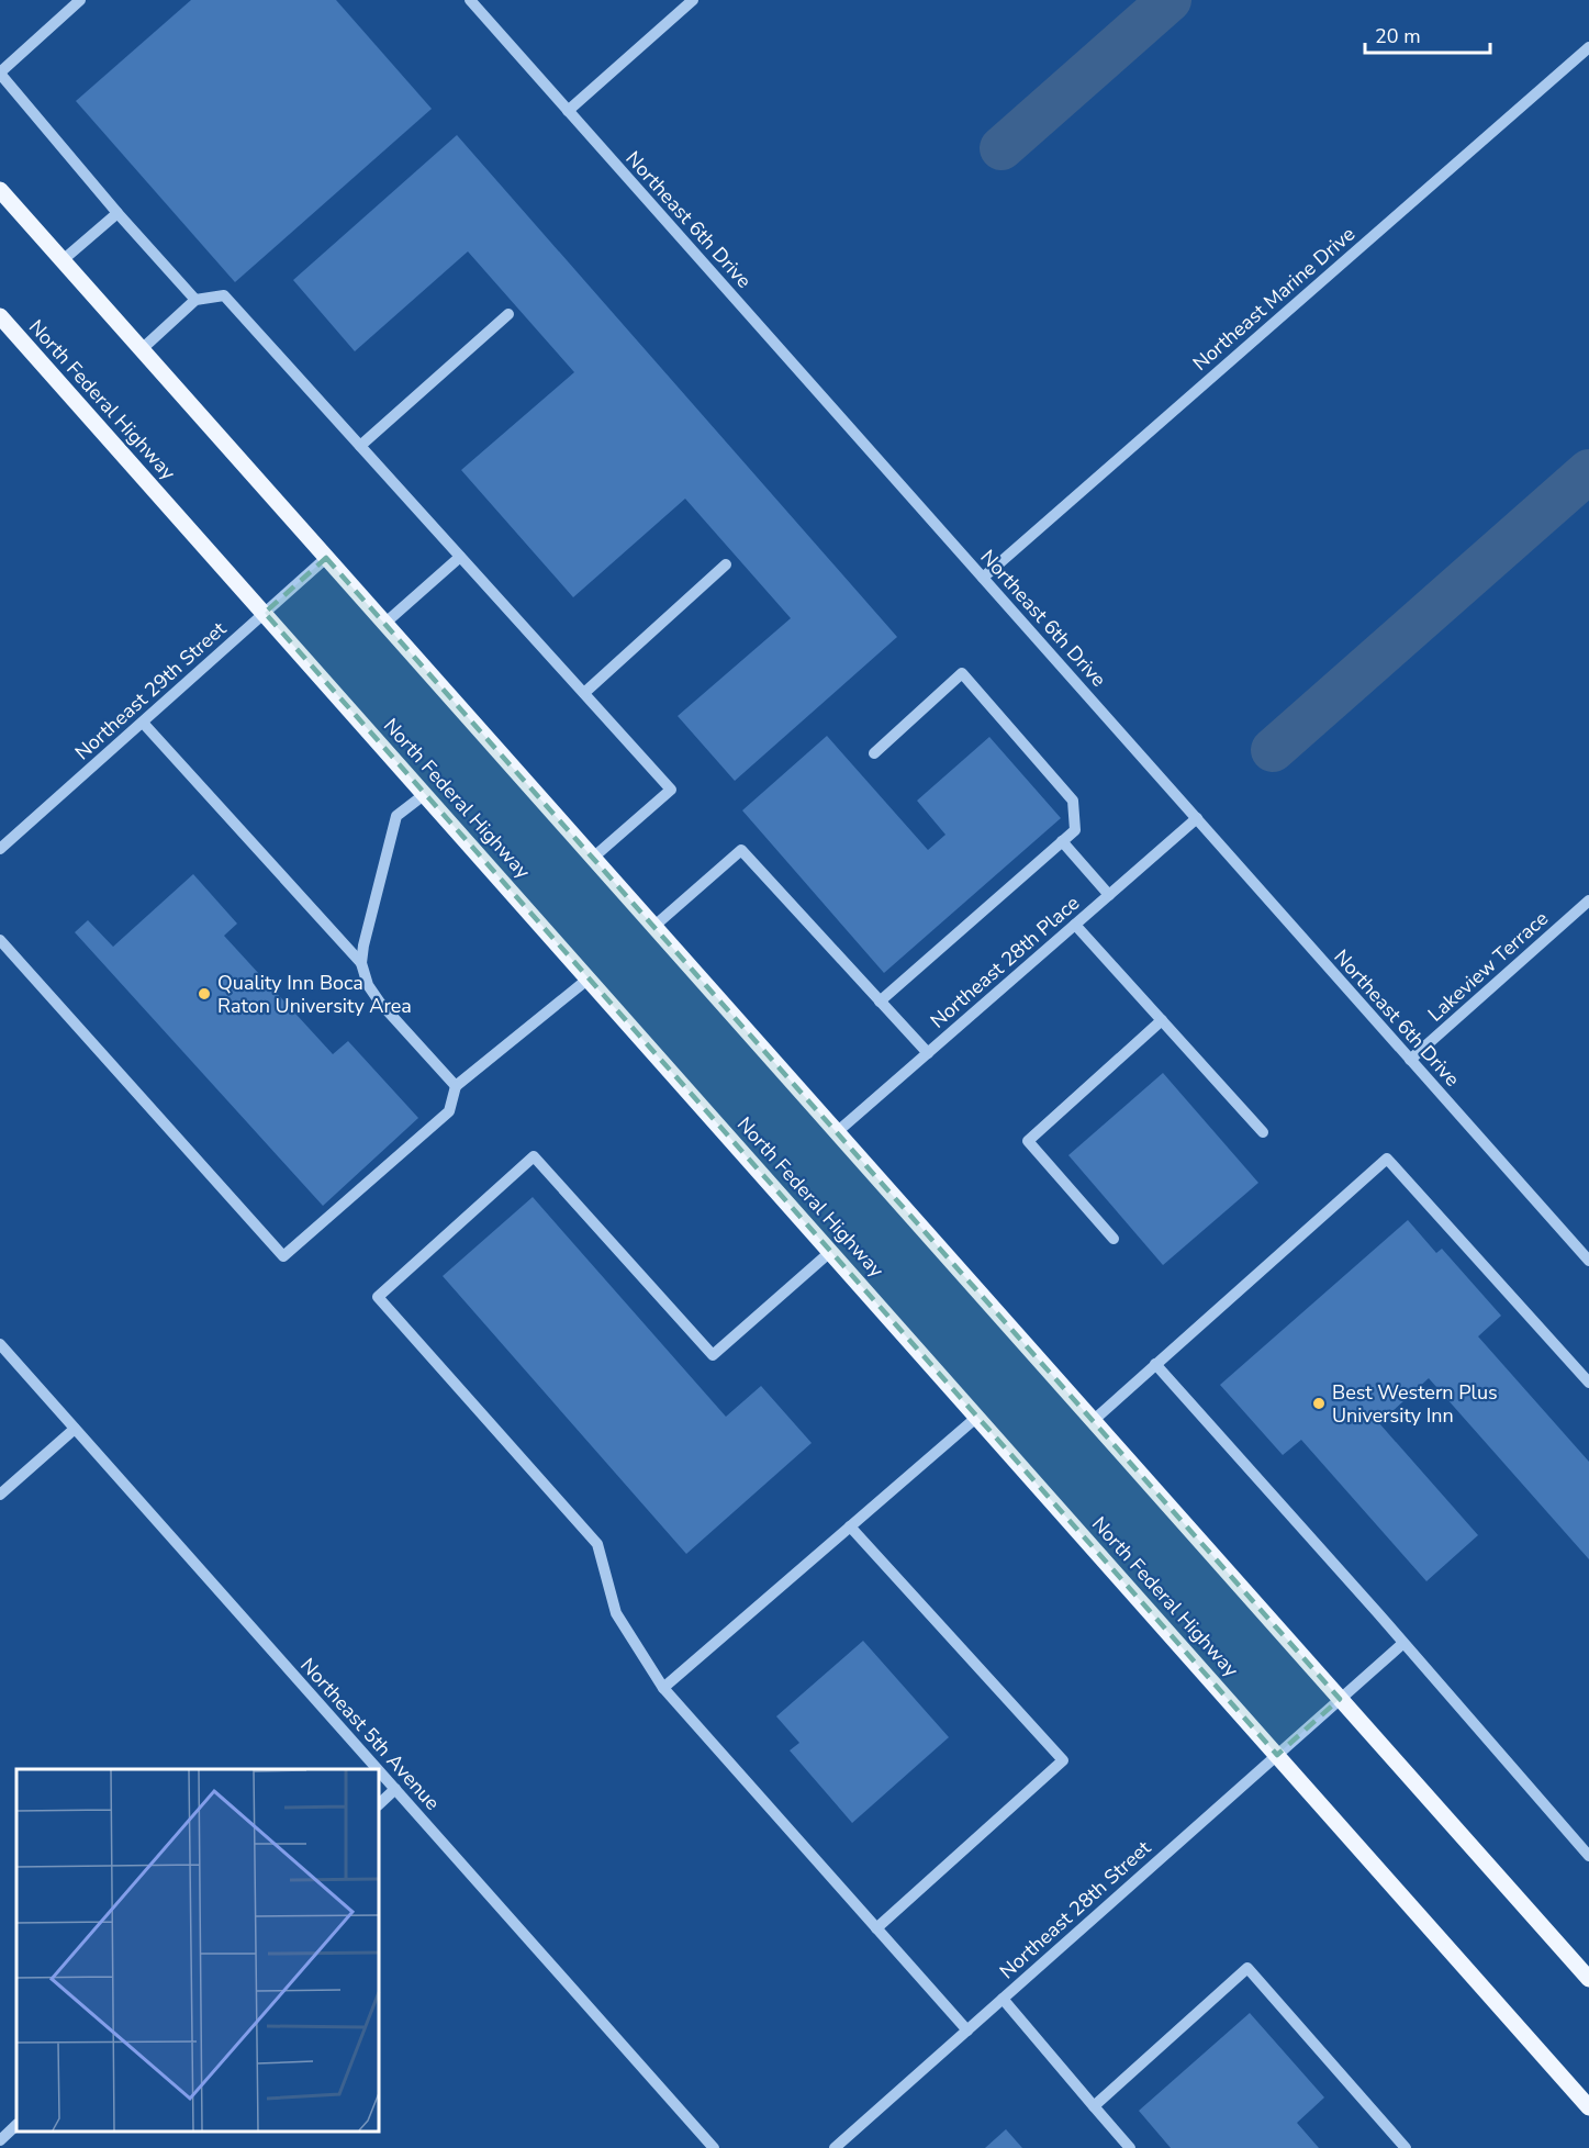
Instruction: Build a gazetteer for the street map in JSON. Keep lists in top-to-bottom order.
{
  "streets": {
    "main road": ["North Federal Highway"],
    "street": [
      "Northeast 6th Drive",
      "Northeast Marine Drive",
      "Northeast 29th Street",
      "Northeast 28th Place",
      "Lakeview Terrace",
      "Northeast 5th Avenue",
      "Northeast 28th Street"
    ]
  },
  "crossings": [
    ["Northeast 6th Drive", "Northeast Marine Drive"],
    ["Northeast 6th Drive", "Northeast 28th Place"],
    ["Northeast 6th Drive", "Lakeview Terrace"],
    ["North Federal Highway", "Northeast 29th Street"],
    ["North Federal Highway", "Northeast 28th Street"]
  ],
  "places": ["Quality Inn Boca Raton University Area", "Best Western Plus University Inn"],
  "scale_bar": "20 m"
}
